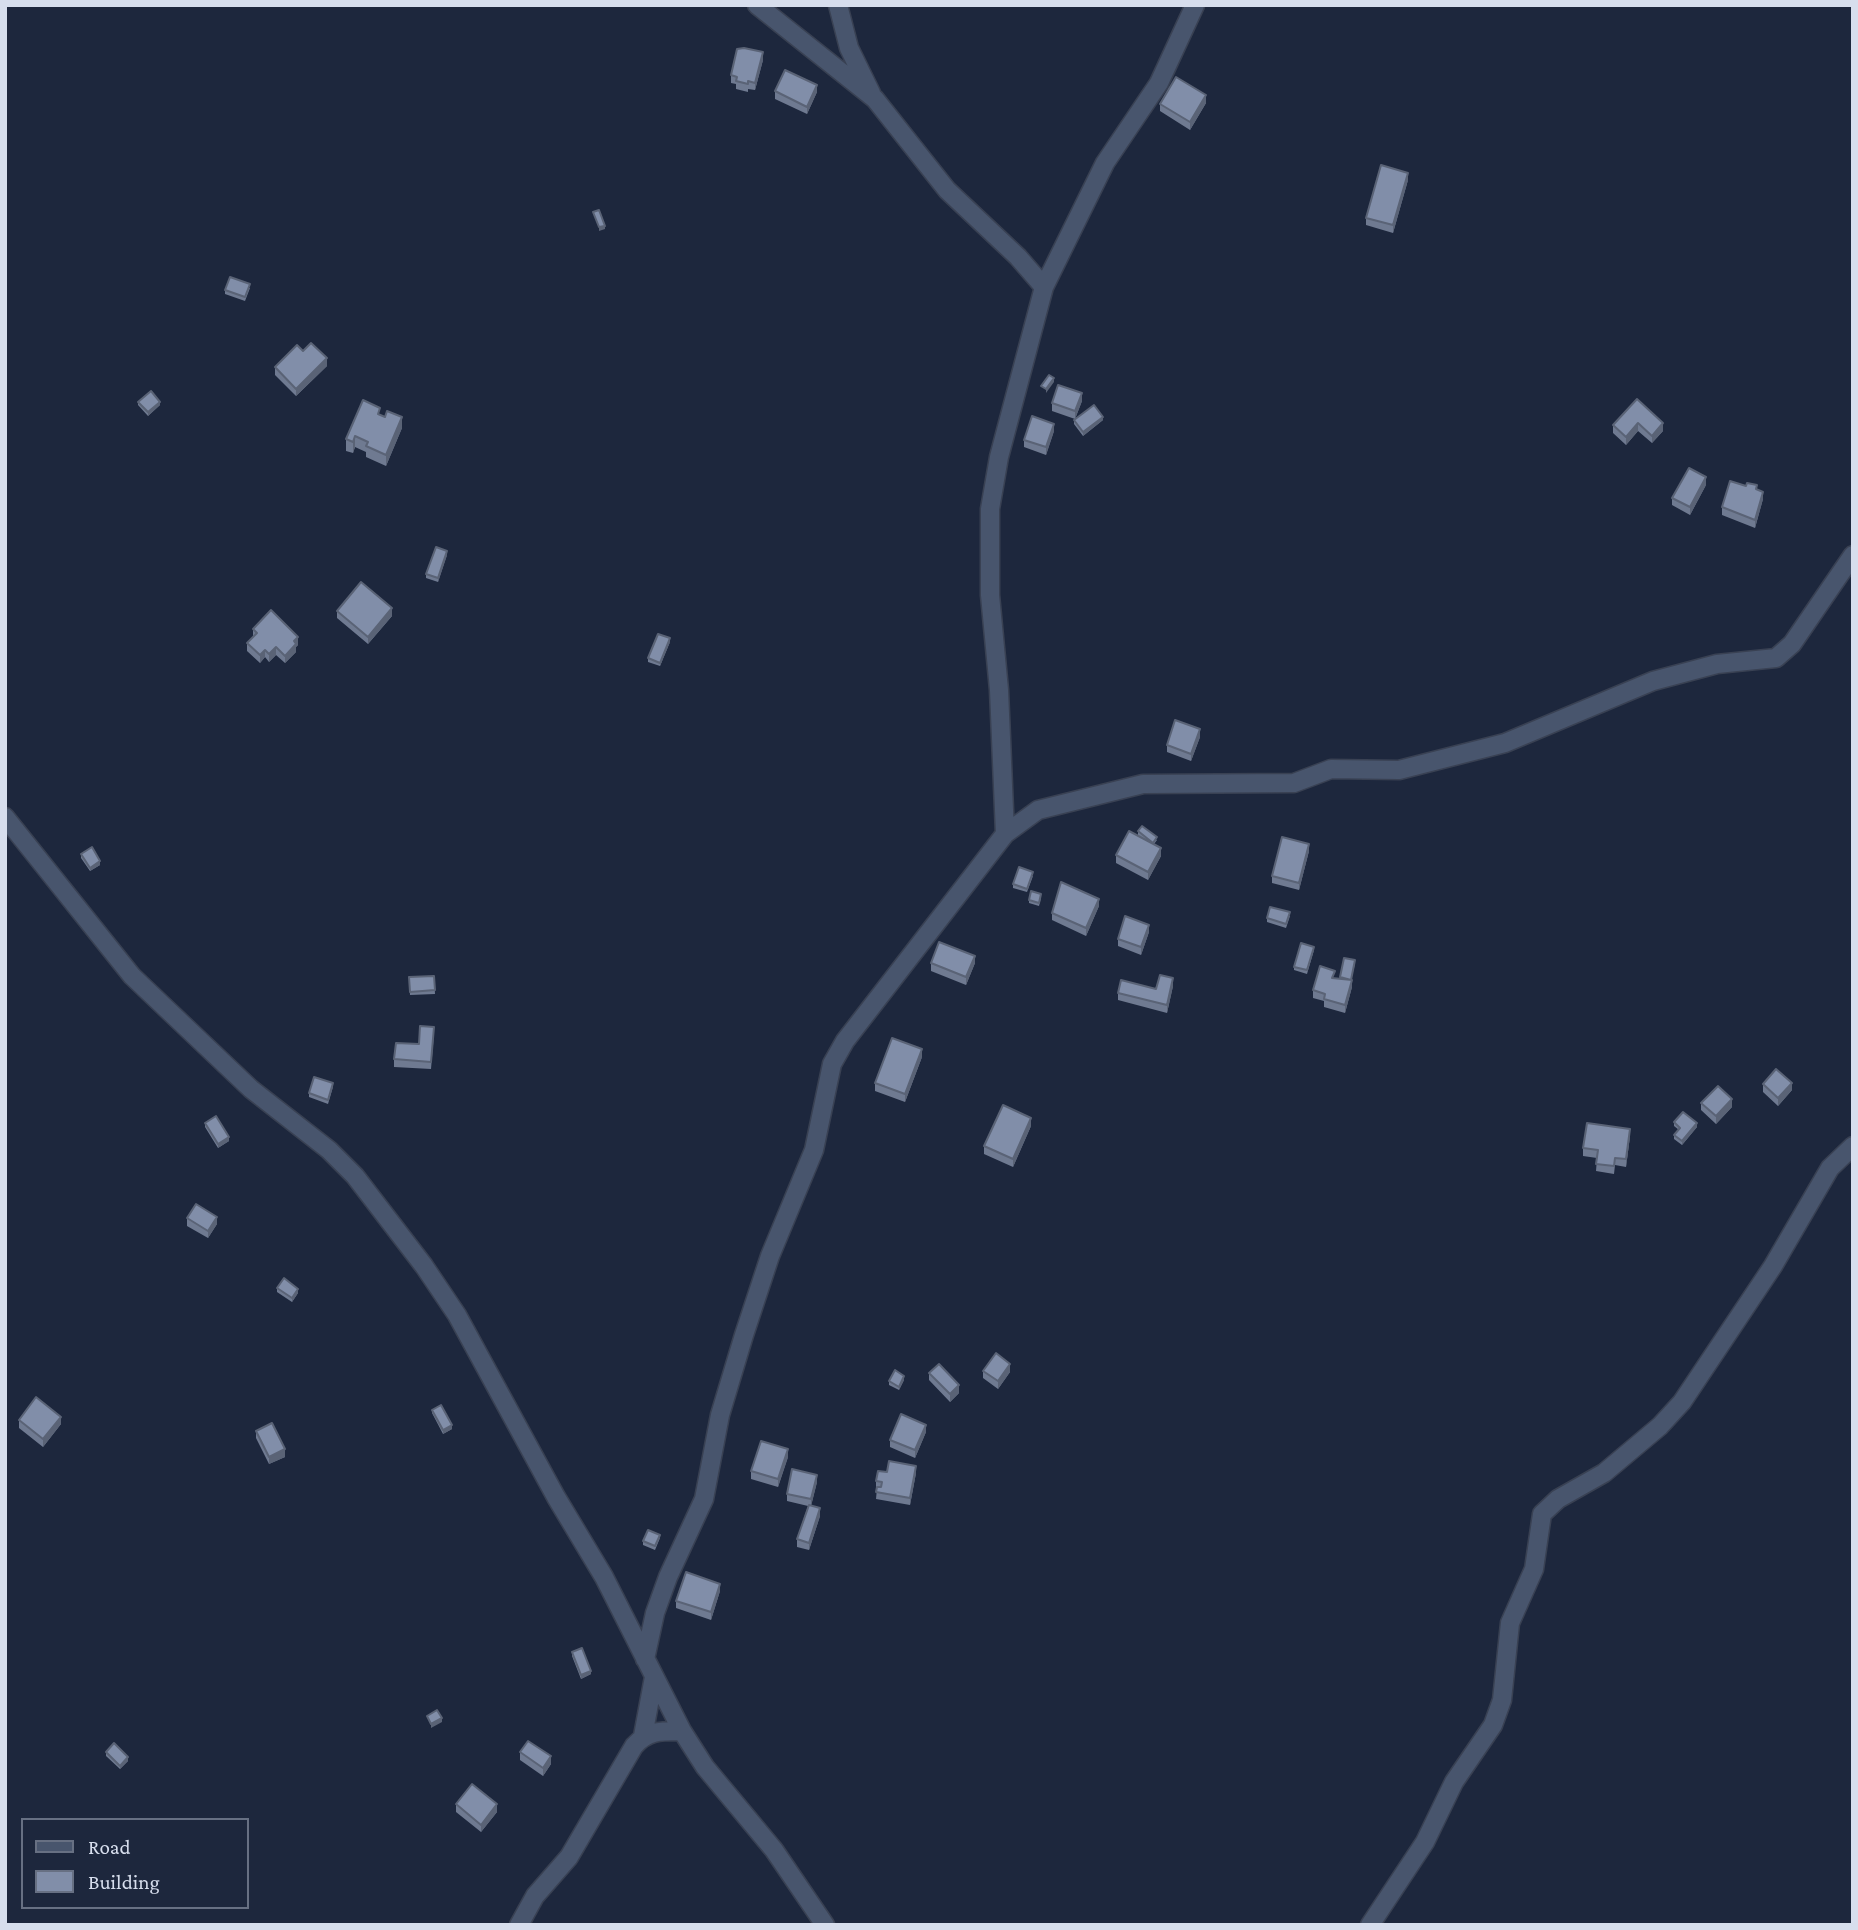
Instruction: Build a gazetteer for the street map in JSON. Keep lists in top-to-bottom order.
{
  "legend": ["Road", "Building"]
}
